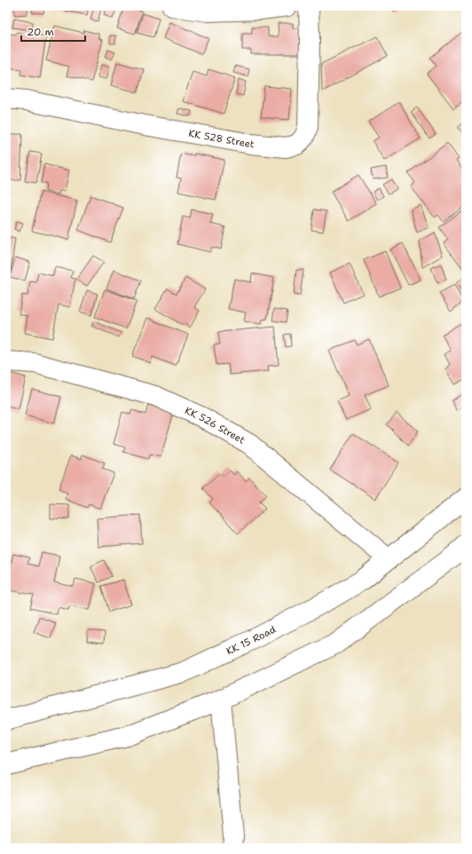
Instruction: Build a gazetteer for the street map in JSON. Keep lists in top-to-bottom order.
{
  "streets": {
    "main road": ["KK 528 Street", "KK 526 Street", "KK 15 Road"]
  },
  "crossings": [
    ["KK 526 Street", "KK 15 Road"]
  ],
  "scale_bar": "20 m"
}
